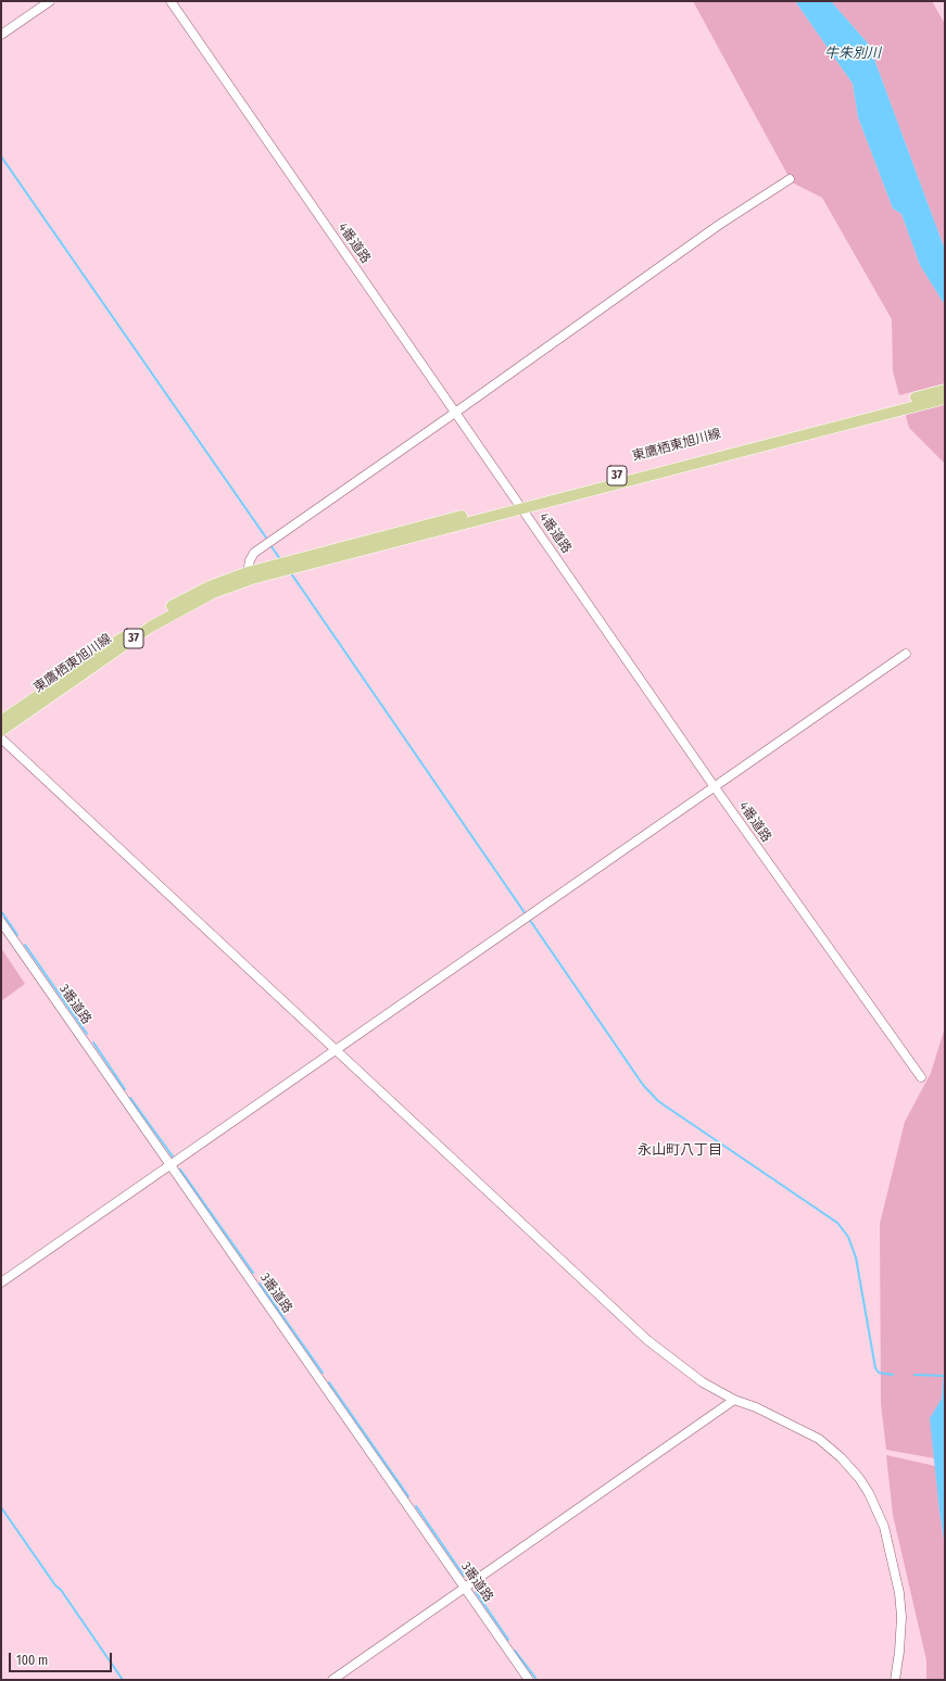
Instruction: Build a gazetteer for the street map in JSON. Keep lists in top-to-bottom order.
{
  "streets": {
    "main road": ["東鷹栖東旭川線", "37"],
    "street": ["4番道路", "3番道路"]
  },
  "crossings": [
    ["4番道路", "東鷹栖東旭川線"]
  ],
  "districts": ["永山町八丁目"],
  "water": ["牛朱別川"],
  "scale_bar": "100 m"
}
